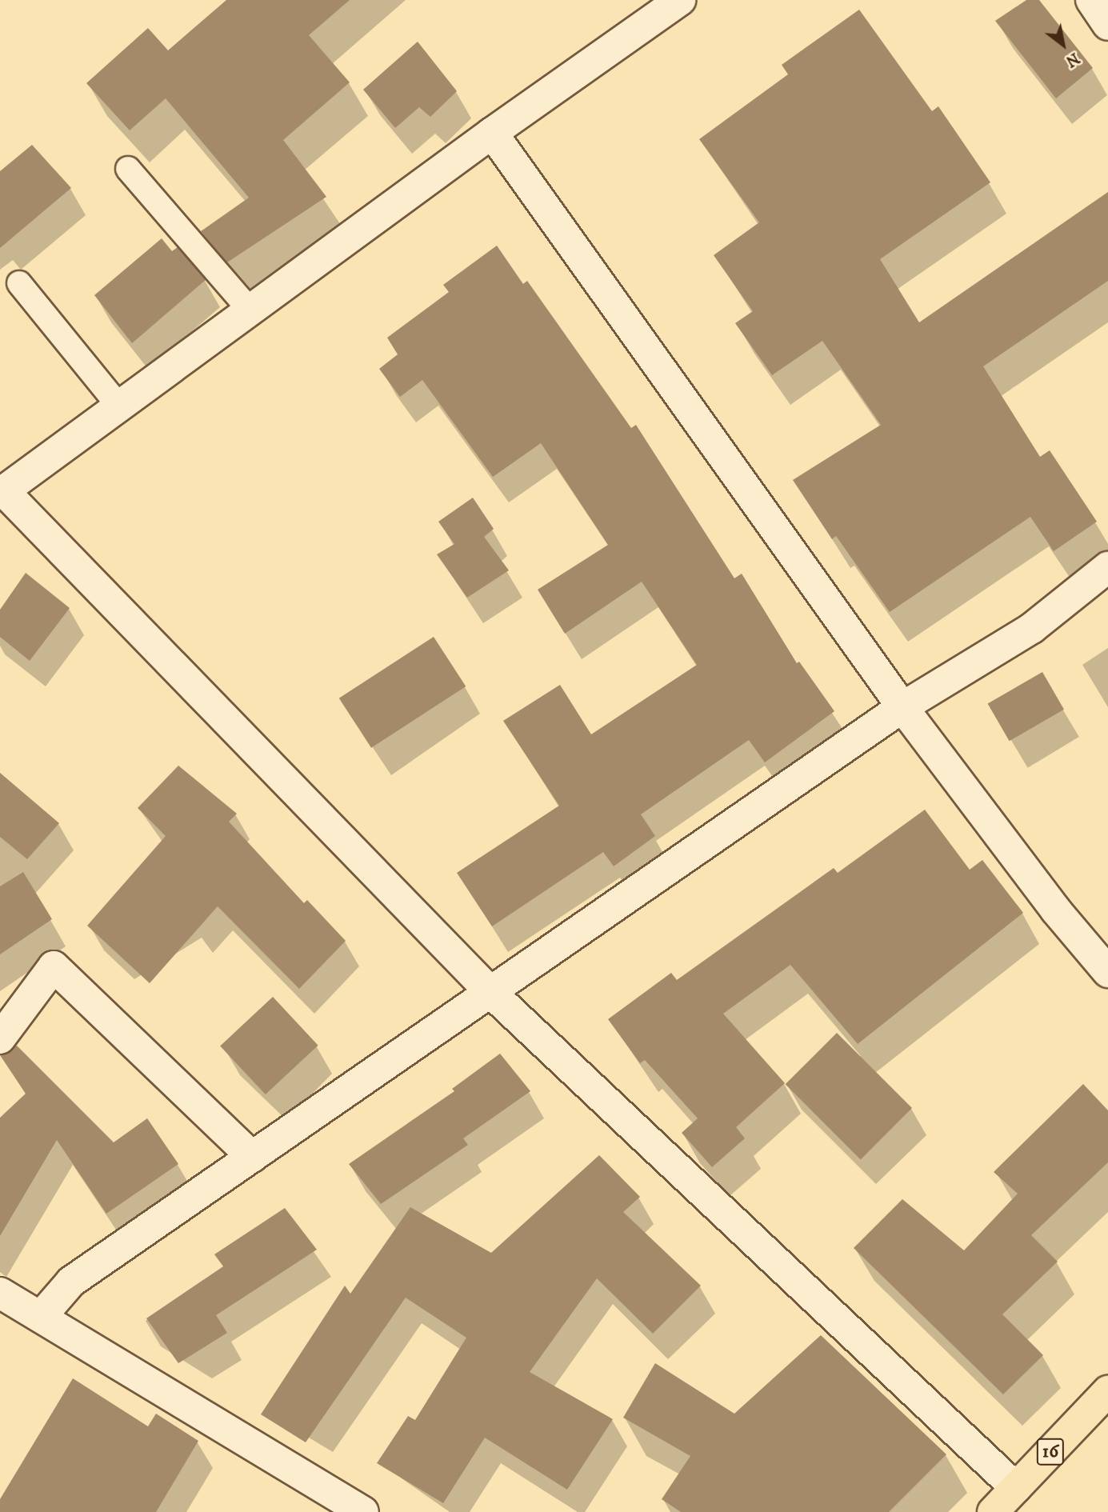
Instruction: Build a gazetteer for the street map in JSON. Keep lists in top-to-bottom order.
{
  "streets": {
    "main road": ["16"]
  },
  "north": "bottom right"
}
